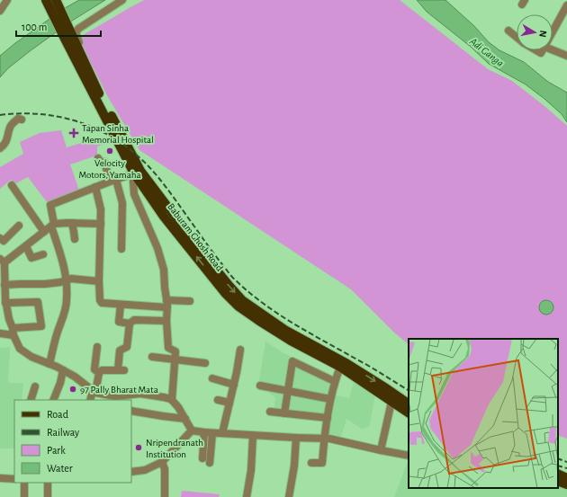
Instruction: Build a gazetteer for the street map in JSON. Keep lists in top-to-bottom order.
{
  "streets": {
    "main road": ["Baburam Ghosh Road"]
  },
  "water": ["Adi Ganga"],
  "places": {
    "health": ["Tapan Sinha Memorial Hospital"],
    "other": ["Velocity Motors, Yamaha", "97 Pally Bharat Mata", "Nripendranath Institution"]
  },
  "legend": [
    "Road",
    "Railway",
    "Park",
    "Water"
  ],
  "scale_bar": "100 m",
  "north": "right"
}
